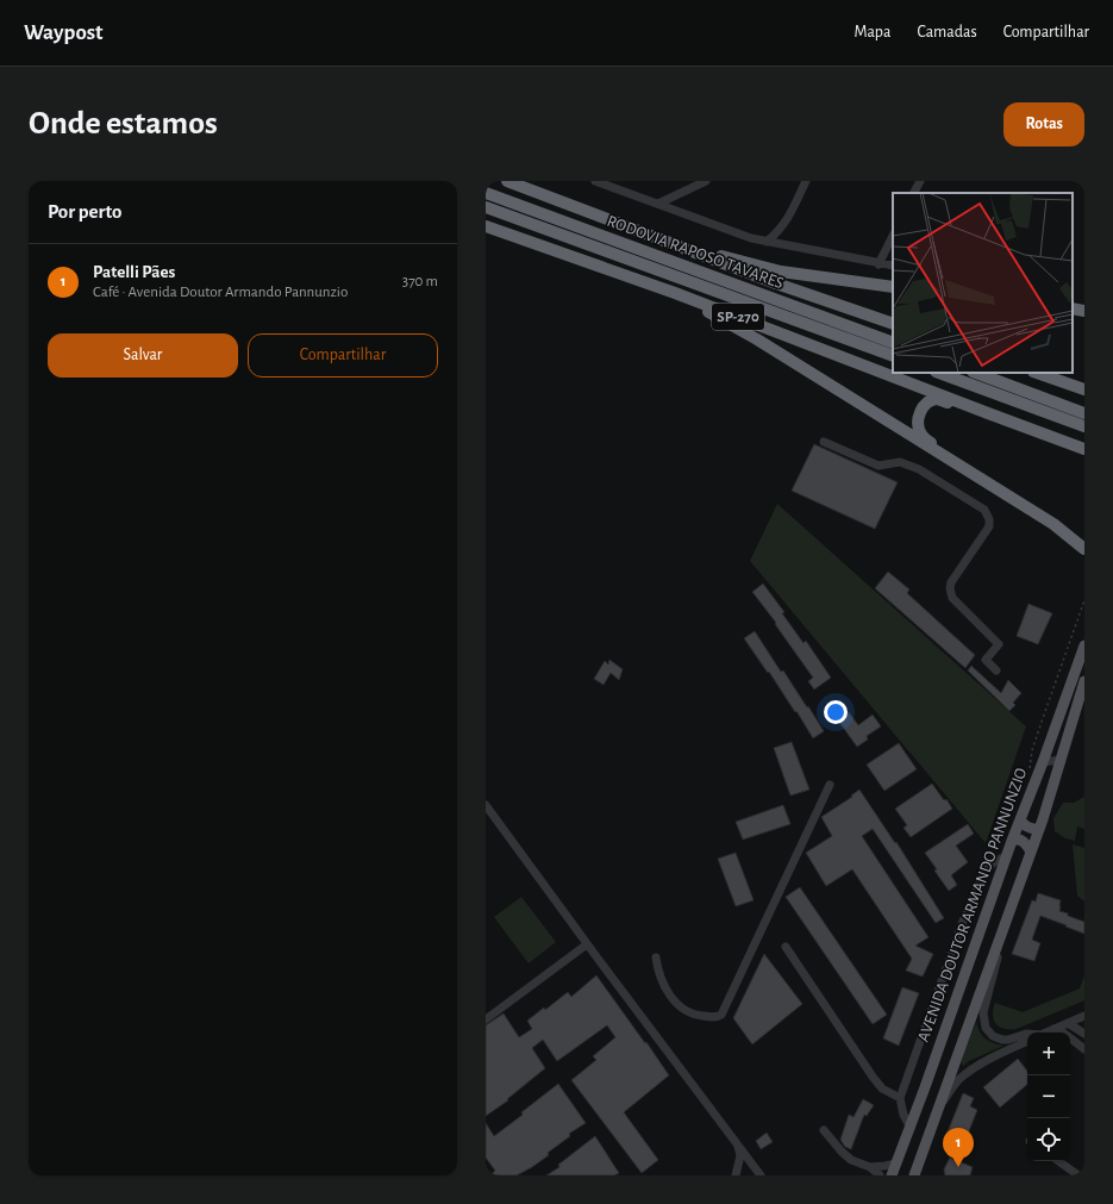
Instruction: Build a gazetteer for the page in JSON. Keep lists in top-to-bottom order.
{
  "streets": {
    "highway": ["RODOVIA RAPOSO TAVARES", "SP-270"],
    "main road": ["AVENIDA DOUTOR ARMANDO PANNUNZIO"]
  },
  "page": {
    "header": "Waypost",
    "nav": ["Mapa", "Camadas", "Compartilhar"],
    "buttons": [
      "Rotas",
      ["Salvar", "Compartilhar"]
    ],
    "title": "Onde estamos",
    "heading": "Por perto",
    "list": [
      {
        "mark": "1",
        "name": "Patelli Pães",
        "note": "Café · Avenida Doutor Armando Pannunzio",
        "value": "370 m"
      }
    ],
    "map_buttons": ["+", "−"],
    "pins": "1"
  }
}
